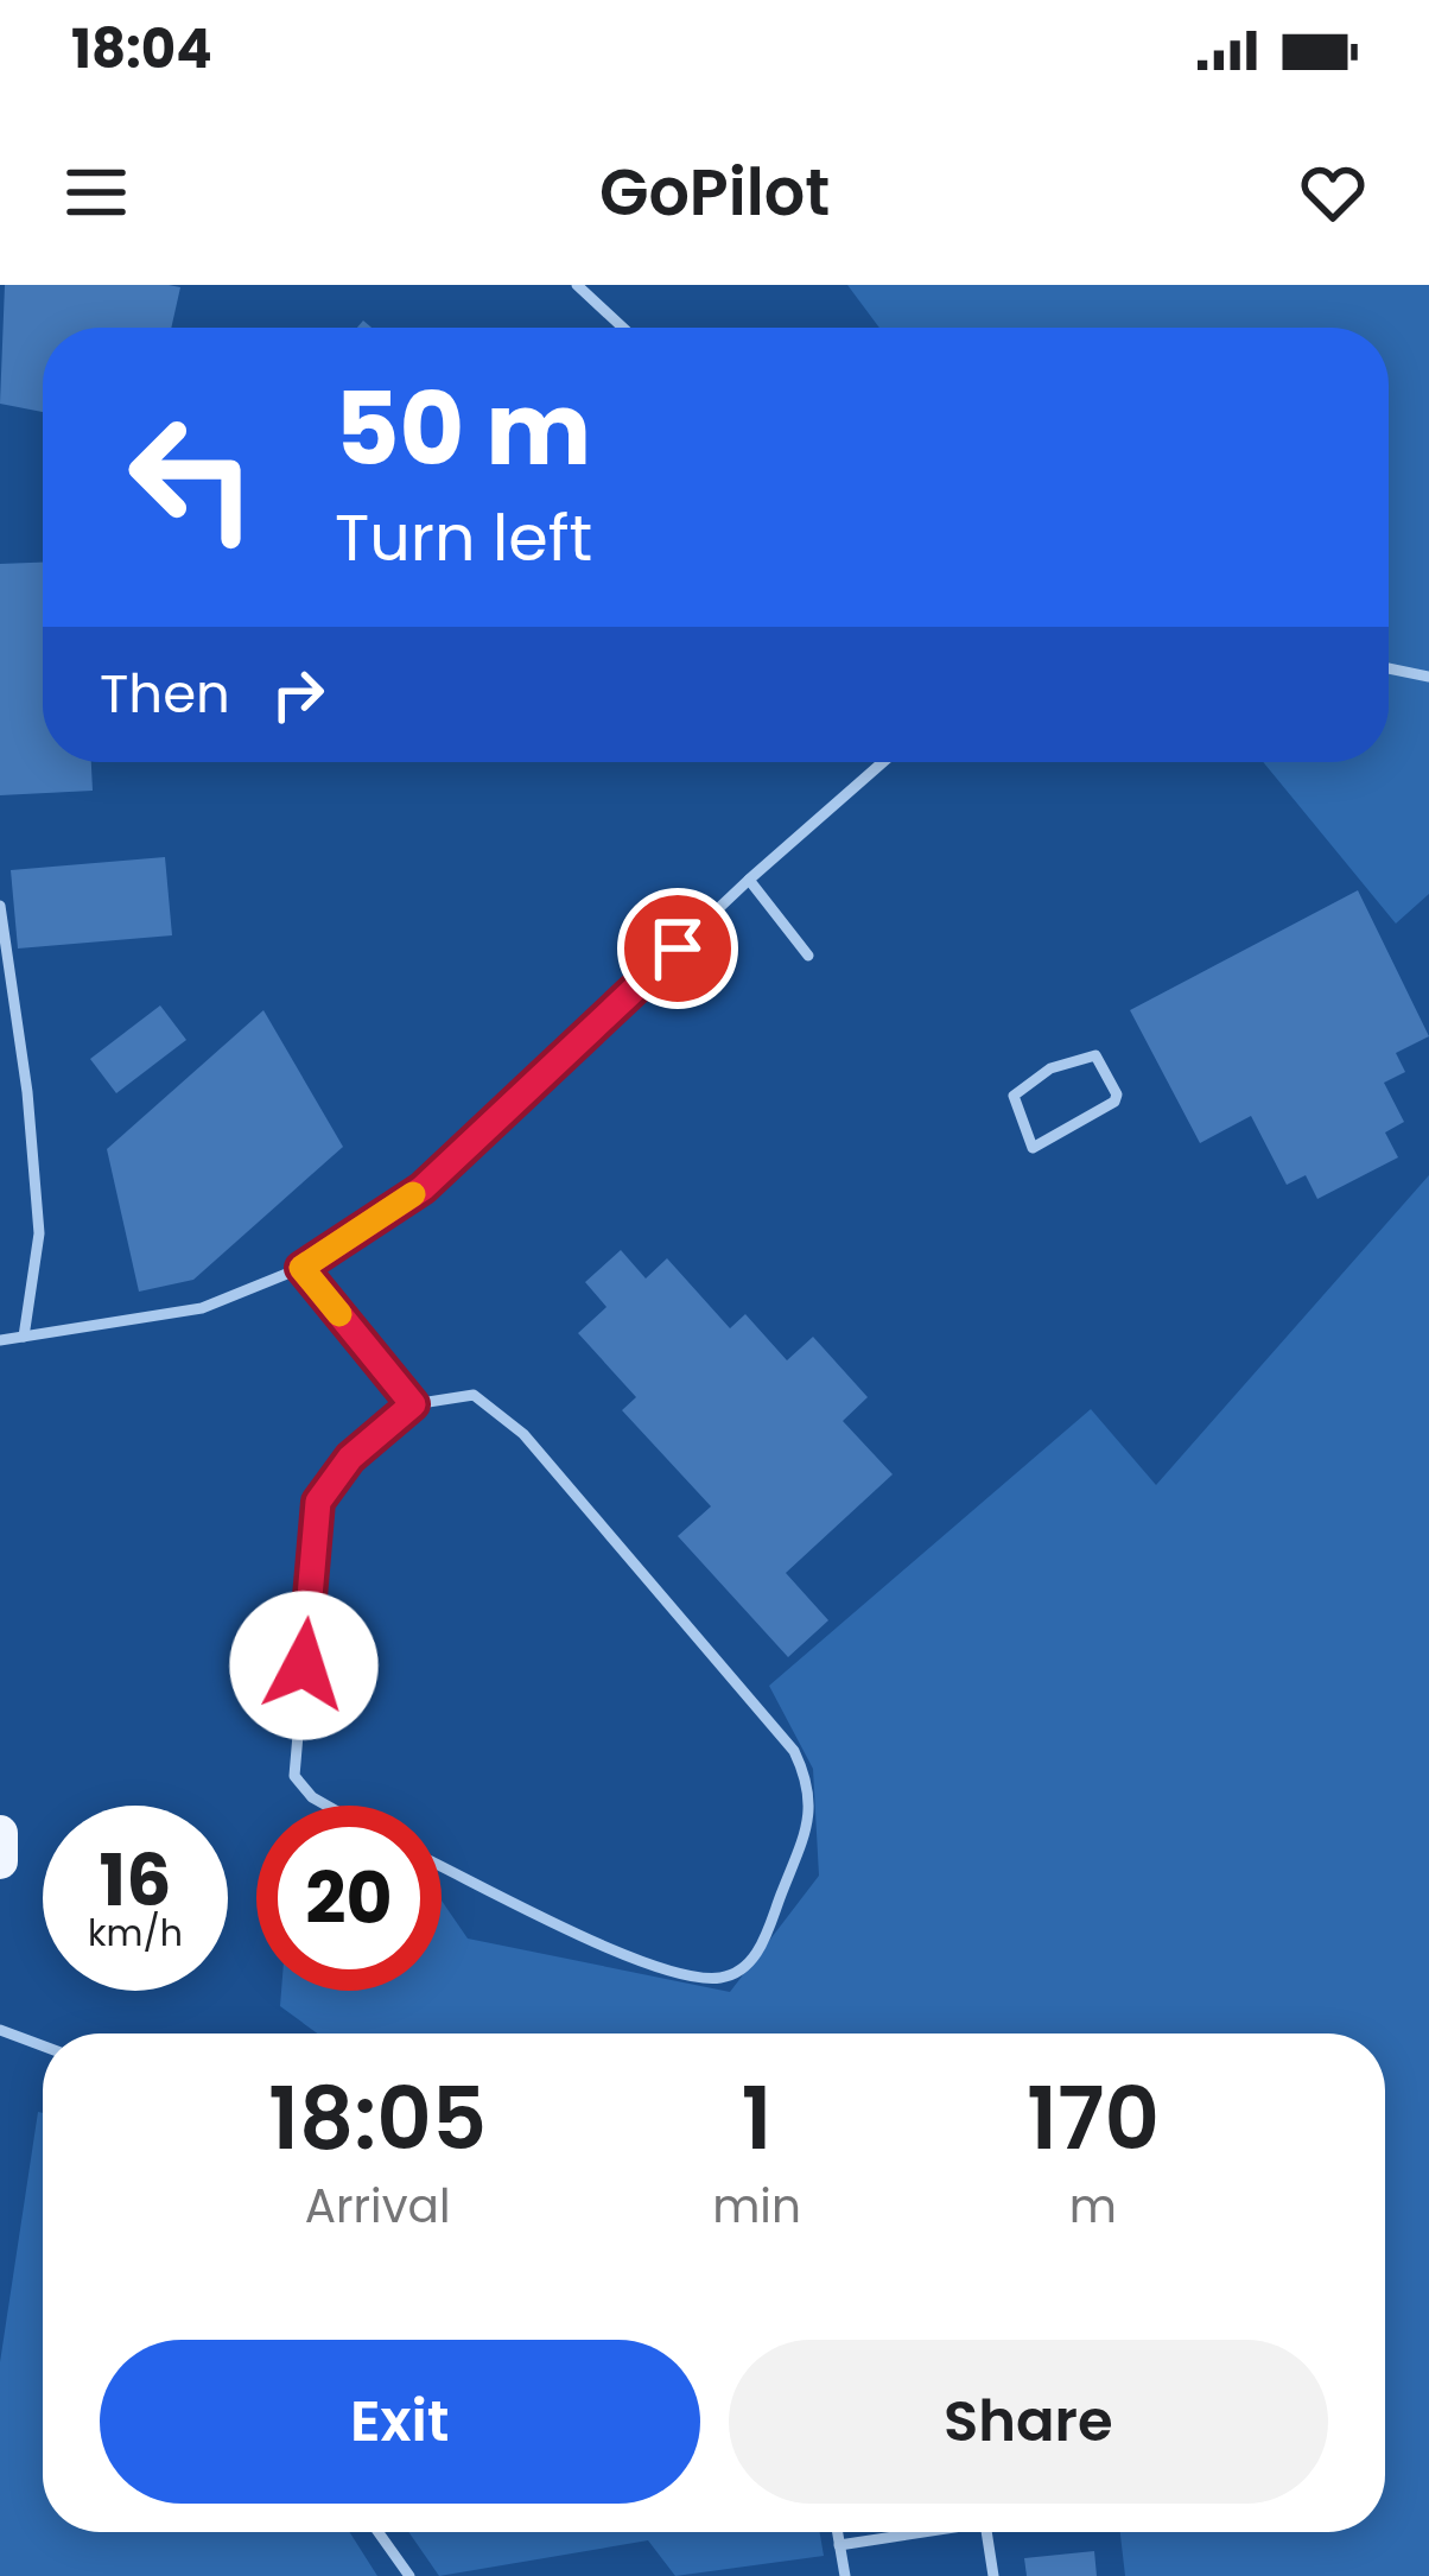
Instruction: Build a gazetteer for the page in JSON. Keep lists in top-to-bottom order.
{
  "page": {
    "status": "18:04",
    "header": "GoPilot",
    "turn": ["50 m", "Turn left"],
    "then": "Then",
    "speed": "16 km/h",
    "limit": "20",
    "eta": [
      "18:05",
      "Arrival",
      "1",
      "min",
      "170",
      "m"
    ],
    "buttons": ["Exit", "Share"]
  }
}
